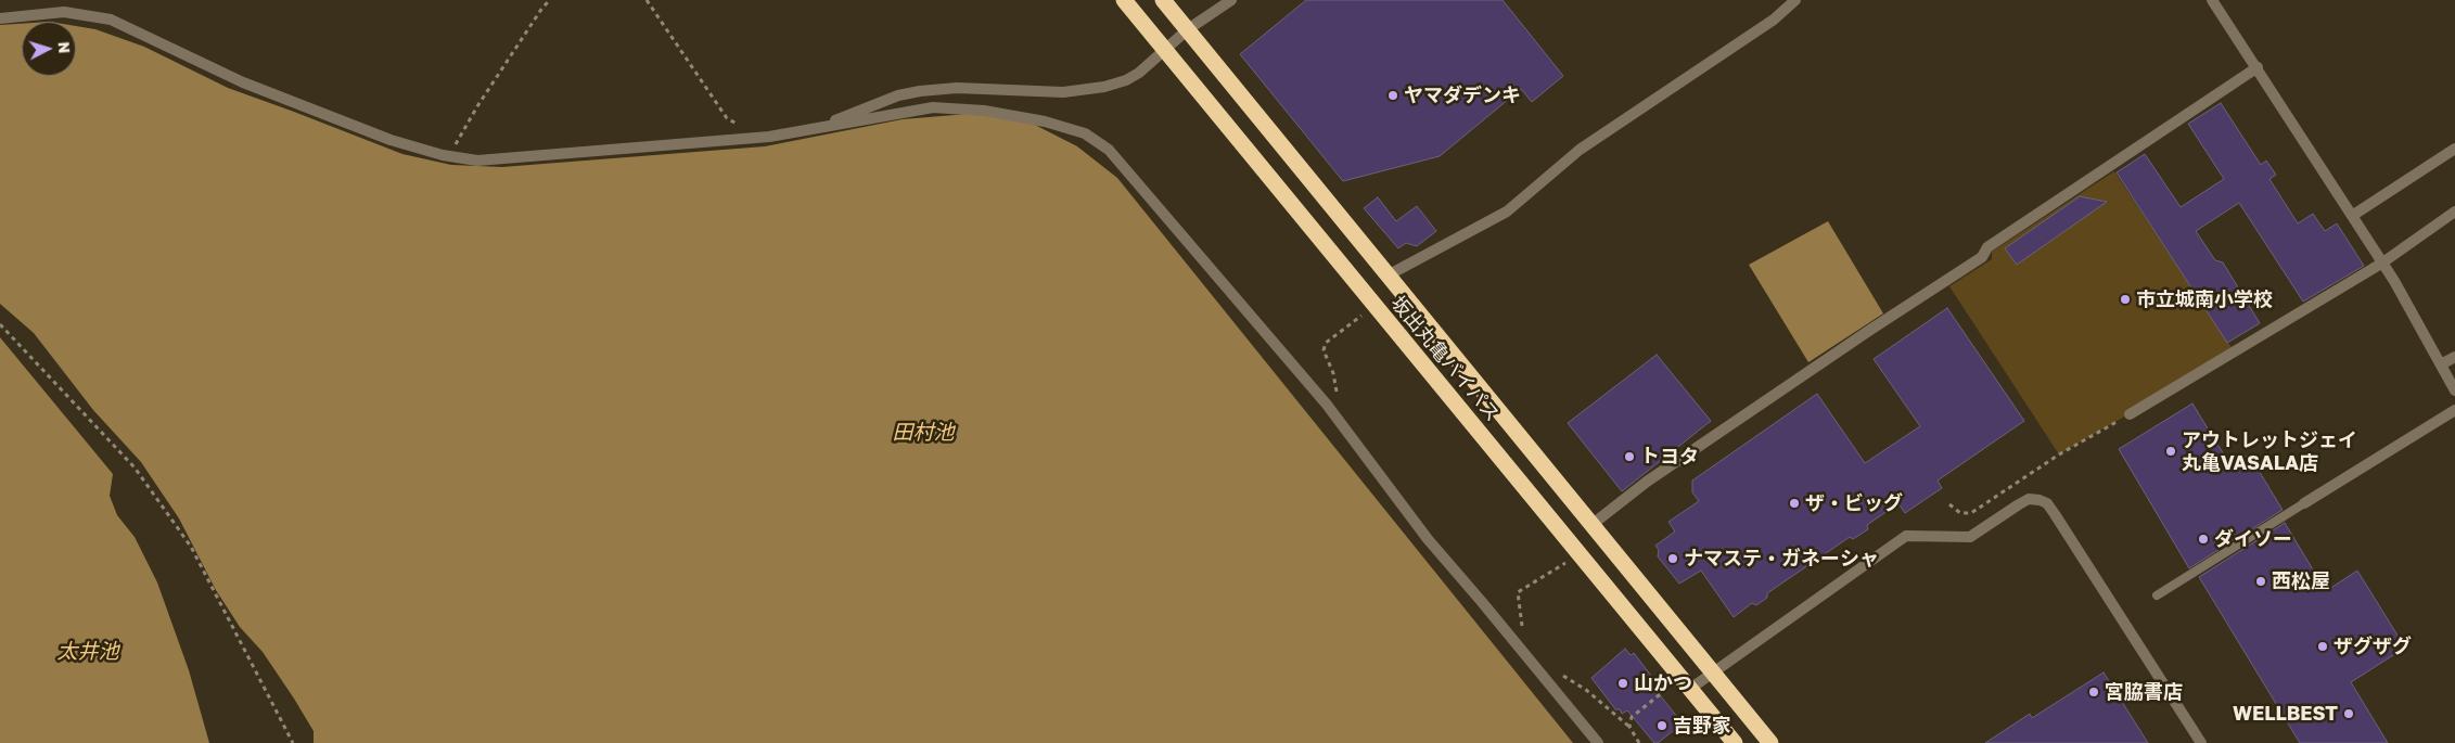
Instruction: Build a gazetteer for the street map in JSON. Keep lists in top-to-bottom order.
{
  "streets": {
    "highway": ["坂出丸亀バイパス"]
  },
  "water": ["田村池", "太井池"],
  "places": [
    "ヤマダデンキ",
    "市立城南小学校",
    "アウトレットジェイ 丸亀VASALA店",
    "トヨタ",
    "ザ・ビッグ",
    "ダイソー",
    "ナマステ・ガネーシャ",
    "西松屋",
    "ザグザグ",
    "山かつ",
    "宮脇書店",
    "WELLBEST",
    "吉野家"
  ],
  "north": "right"
}
